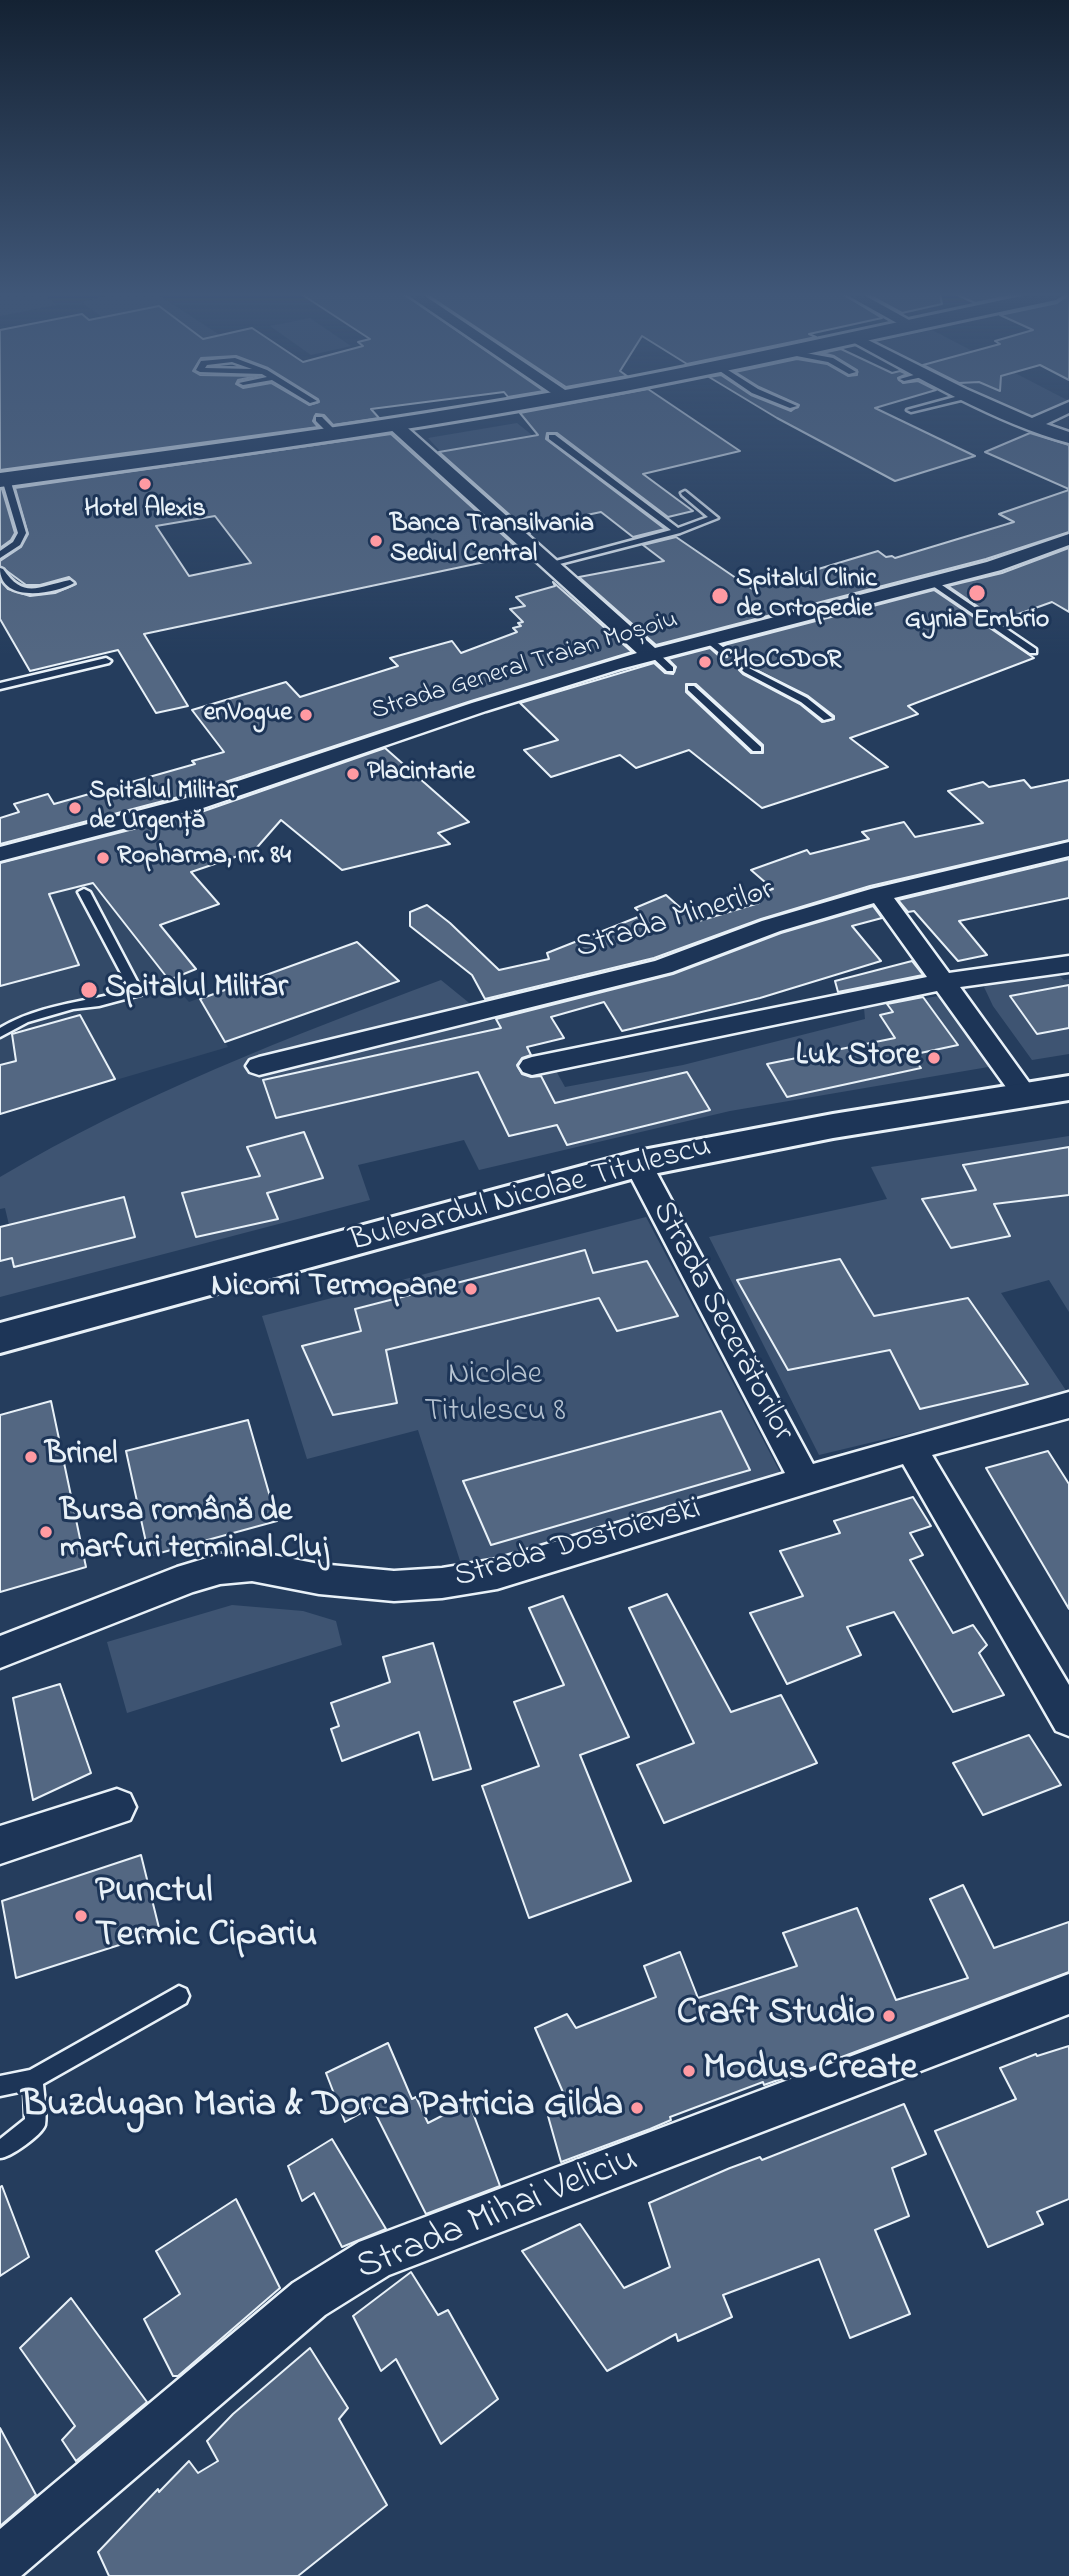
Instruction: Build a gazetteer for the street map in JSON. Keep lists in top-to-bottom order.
{
  "streets": {
    "main road": ["Bulevardul Nicolae Titulescu"],
    "street": [
      "Strada General Traian Moșoiu",
      "Strada Minerilor",
      "Strada Secerătorilor",
      "Strada Dostoievski",
      "Strada Mihai Veliciu"
    ]
  },
  "crossings": [
    ["Bulevardul Nicolae Titulescu", "Strada Secerătorilor"],
    ["Strada Secerătorilor", "Strada Dostoievski"]
  ],
  "parks": ["Nicolae Titulescu 8"],
  "places": [
    "Hotel Alexis",
    "Banca Transilvania Sediul Central",
    "Gynia Embrio",
    "Spitalul Clinic de Ortopedie",
    "CHOCODOR",
    "enVogue",
    "Placintarie",
    "Spitalul Militar de Urgență",
    "Ropharma, nr. 84",
    "Spitalul Militar",
    "Luk Store",
    "Nicomi Termopane",
    "Brinel",
    "Bursa română de marfuri terminal Cluj",
    "Punctul Termic Cipariu",
    "Craft Studio",
    "Modus Create",
    "Buzdugan Maria & Dorca Patricia Gilda"
  ]
}
